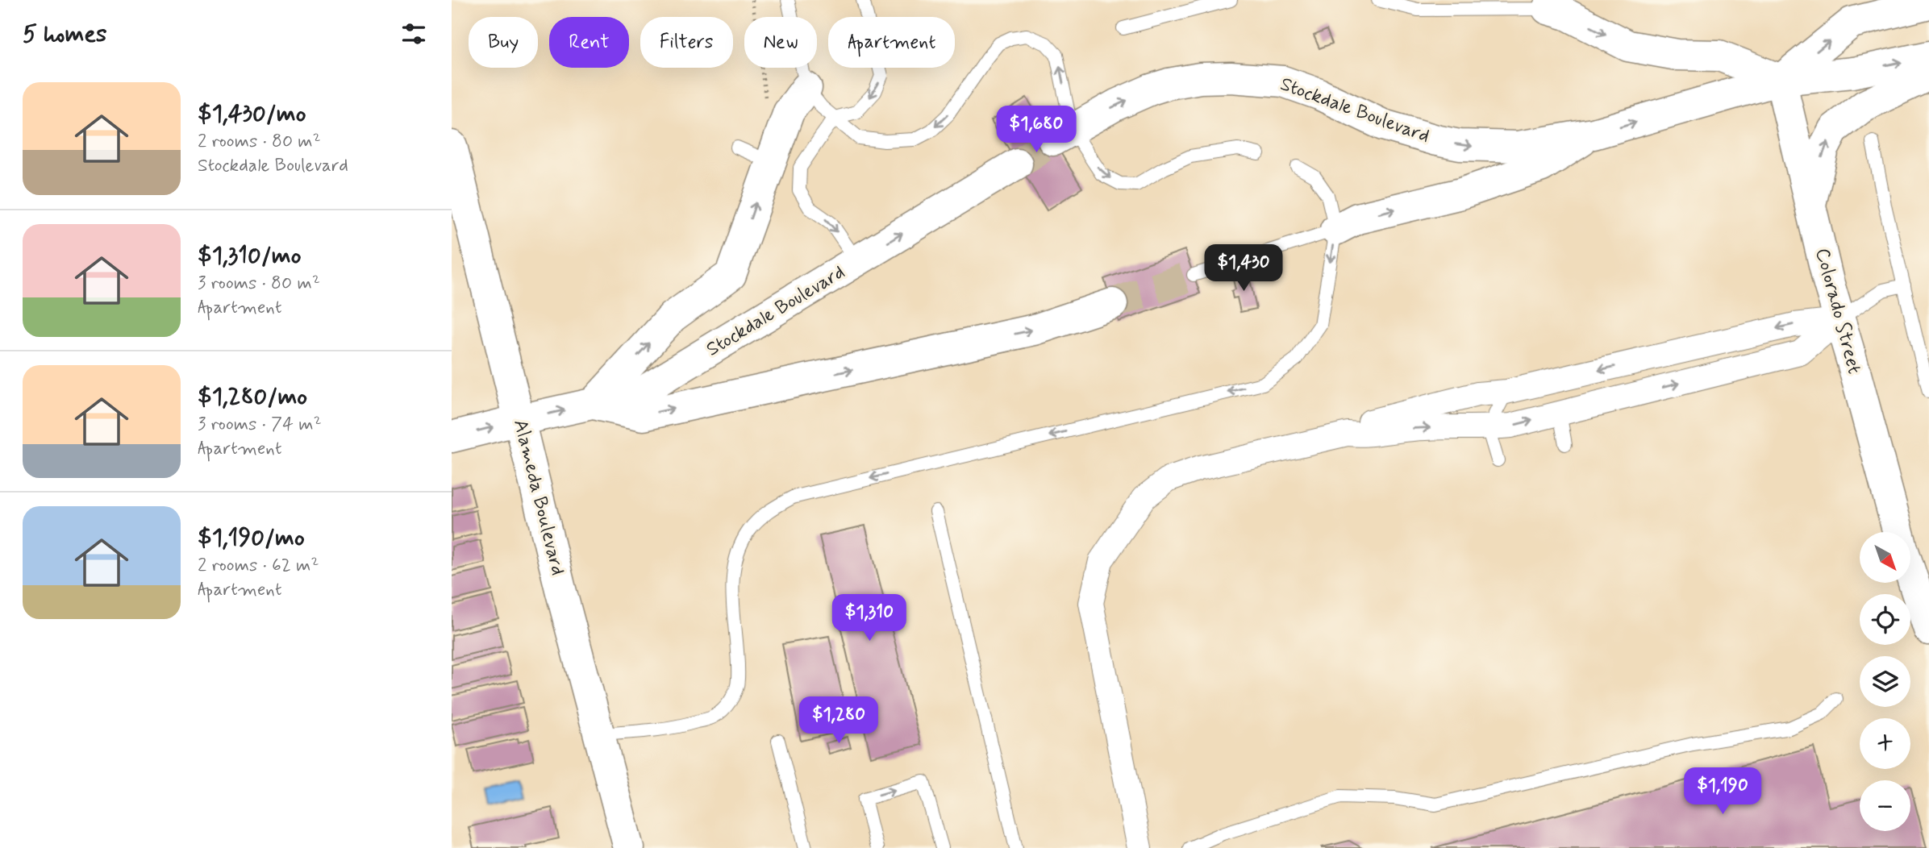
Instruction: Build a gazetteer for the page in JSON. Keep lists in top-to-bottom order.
{
  "streets": {
    "main road": ["Stockdale Boulevard", "Colorado Street", "Alameda Boulevard"]
  },
  "crossings": [
    ["Stockdale Boulevard", "Colorado Street"],
    ["Stockdale Boulevard", "Alameda Boulevard"]
  ],
  "north": "bottom right",
  "page": {
    "heading": "5 homes",
    "chip": [
      "Buy",
      "Rent",
      "Filters",
      "New",
      "Apartment"
    ],
    "list": [
      {
        "name": "$1,430/mo",
        "note": "2 rooms · 80 m² · Stockdale Boulevard"
      },
      {
        "name": "$1,310/mo",
        "note": "3 rooms · 80 m² · Apartment"
      },
      {
        "name": "$1,280/mo",
        "note": "3 rooms · 74 m² · Apartment"
      },
      {
        "name": "$1,190/mo",
        "note": "2 rooms · 62 m² · Apartment"
      }
    ],
    "price": [
      "$1,680",
      "$1,430",
      "$1,310",
      "$1,280",
      "$1,190"
    ],
    "map_buttons": ["+", "−"]
  }
}
